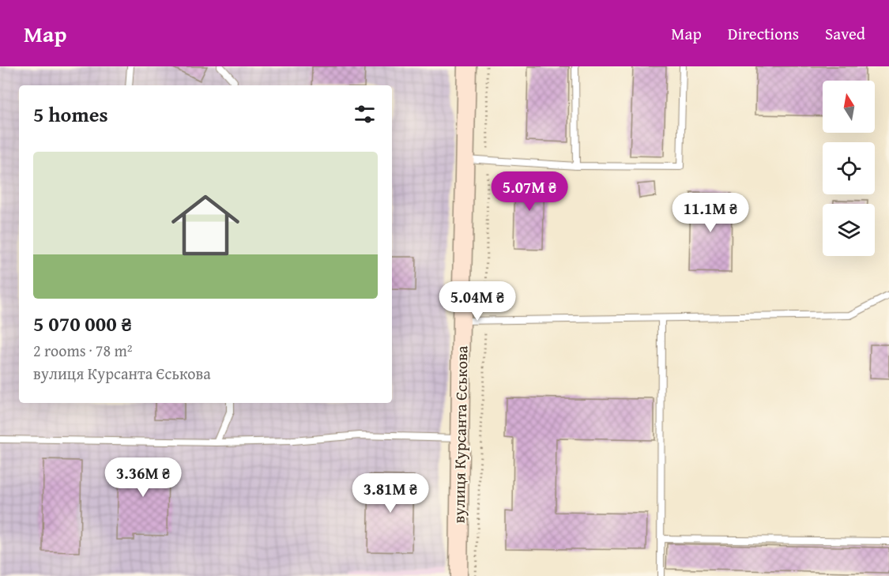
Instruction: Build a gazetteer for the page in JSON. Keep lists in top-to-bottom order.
{
  "streets": {
    "street": ["вулиця Курсанта Єськова"]
  },
  "north": "top",
  "page": {
    "header": "Map",
    "nav": ["Map", "Directions", "Saved"],
    "heading": "5 homes",
    "list": [
      {
        "name": "5 070 000 ₴",
        "note": "2 rooms · 78 m² · вулиця Курсанта Єськова"
      }
    ],
    "price": [
      "5.07M ₴",
      "11.1M ₴",
      "5.04M ₴",
      "3.36M ₴",
      "3.81M ₴"
    ]
  }
}
